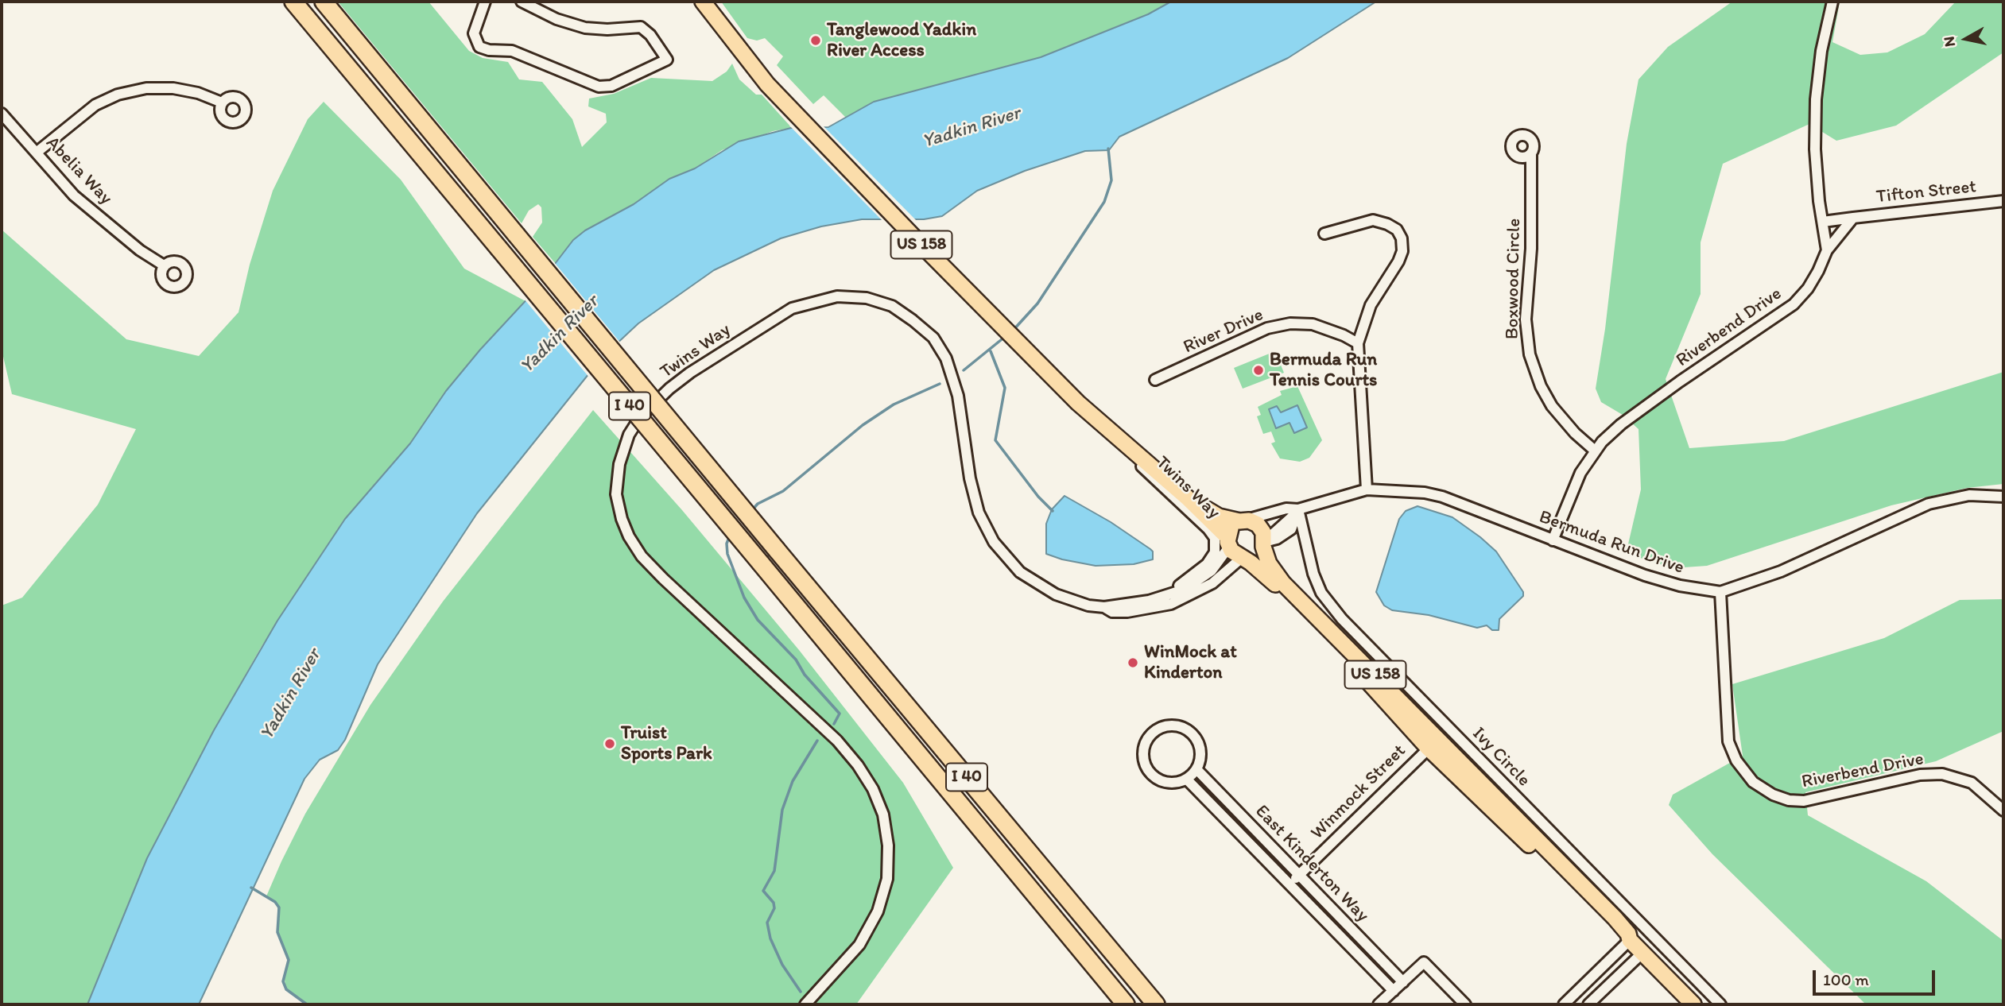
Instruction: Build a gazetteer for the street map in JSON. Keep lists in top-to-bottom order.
{
  "streets": {
    "highway": ["I 40"],
    "main road": ["US 158"],
    "street": [
      "Abelia Way",
      "Tifton Street",
      "Boxwood Circle",
      "Riverbend Drive",
      "River Drive",
      "Twins Way",
      "Bermuda Run Drive",
      "Ivy Circle",
      "Winmock Street",
      "East Kinderton Way"
    ]
  },
  "crossings": [
    ["Tifton Street", "Riverbend Drive"],
    ["US 158", "Twins Way"],
    ["US 158", "Bermuda Run Drive"],
    ["US 158", "Winmock Street"],
    ["Boxwood Circle", "Riverbend Drive"],
    ["Riverbend Drive", "Bermuda Run Drive"],
    ["Twins Way", "Bermuda Run Drive"],
    ["Bermuda Run Drive", "Ivy Circle"],
    ["Winmock Street", "East Kinderton Way"]
  ],
  "water": ["Yadkin River"],
  "places": [
    "Tanglewood Yadkin River Access",
    "Bermuda Run Tennis Courts",
    "WinMock at Kinderton",
    "Truist Sports Park"
  ],
  "scale_bar": "100 m",
  "north": "left"
}
